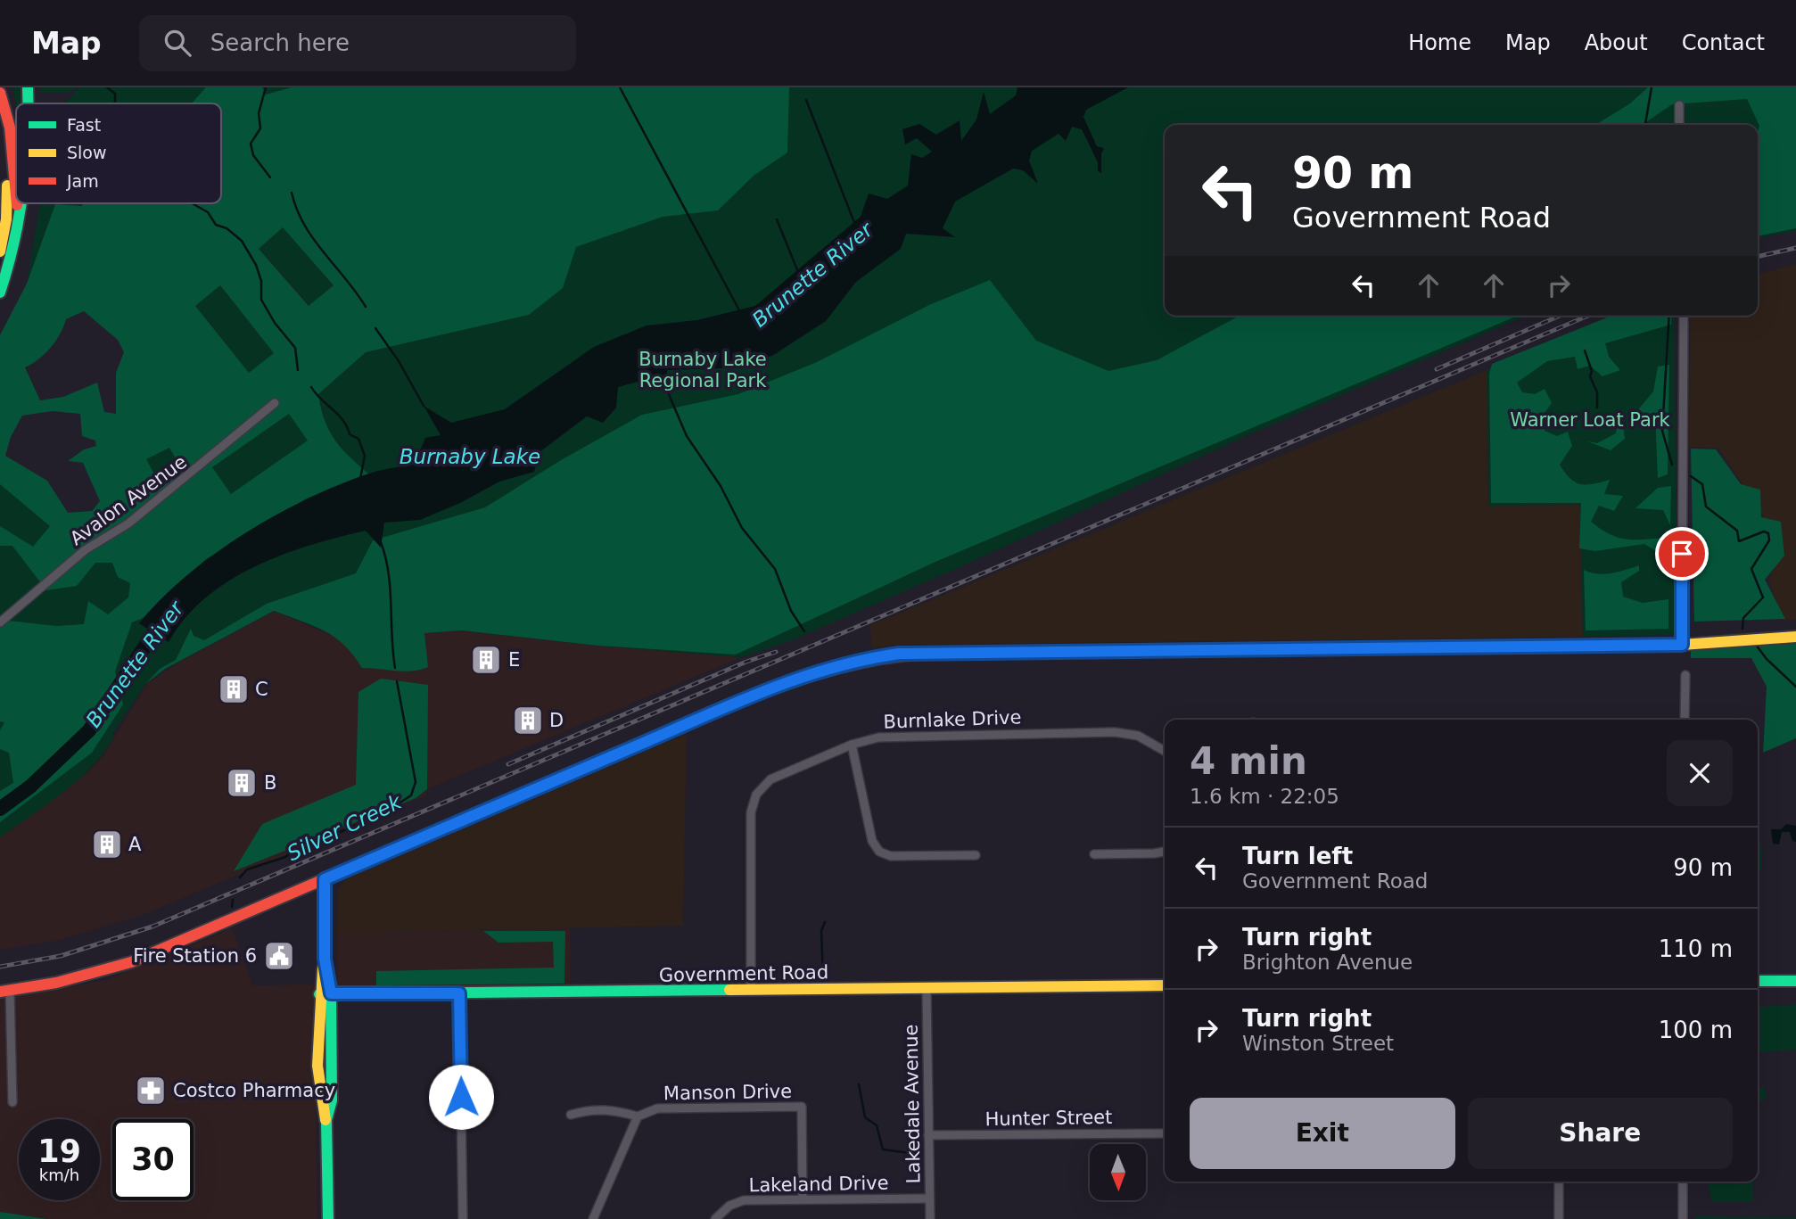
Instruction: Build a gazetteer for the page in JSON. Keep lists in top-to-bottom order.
{
  "streets": {
    "main road": ["Government Road"],
    "street": [
      "Avalon Avenue",
      "Burnlake Drive",
      "Manson Drive",
      "Lakedale Avenue",
      "Hunter Street",
      "Lakeland Drive"
    ]
  },
  "crossings": [
    ["Burnlake Drive", "Government Road"],
    ["Government Road", "Lakedale Avenue"],
    ["Manson Drive", "Lakeland Drive"],
    ["Lakedale Avenue", "Hunter Street"],
    ["Lakedale Avenue", "Lakeland Drive"]
  ],
  "water": ["Brunette River", "Burnaby Lake", "Silver Creek"],
  "parks": ["Burnaby Lake Regional Park", "Warner Loat Park"],
  "places": {
    "building": [
      "E",
      "C",
      "D",
      "B",
      "A"
    ],
    "public building": ["Fire Station 6"],
    "pharmacy": ["Costco Pharmacy"]
  },
  "legend": ["Fast", "Slow", "Jam"],
  "north": "bottom",
  "page": {
    "header": "Map",
    "search": "Search here",
    "nav": [
      "Home",
      "Map",
      "About",
      "Contact"
    ],
    "turn": ["90 m", "Government Road"],
    "heading": ["4 min", "1.6 km · 22:05"],
    "list": [
      {
        "name": "Turn left",
        "note": "Government Road",
        "value": "90 m"
      },
      {
        "name": "Turn right",
        "note": "Brighton Avenue",
        "value": "110 m"
      },
      {
        "name": "Turn right",
        "note": "Winston Street",
        "value": "100 m"
      }
    ],
    "buttons": ["Exit", "Share"],
    "speed": "19 km/h",
    "limit": "30"
  }
}
